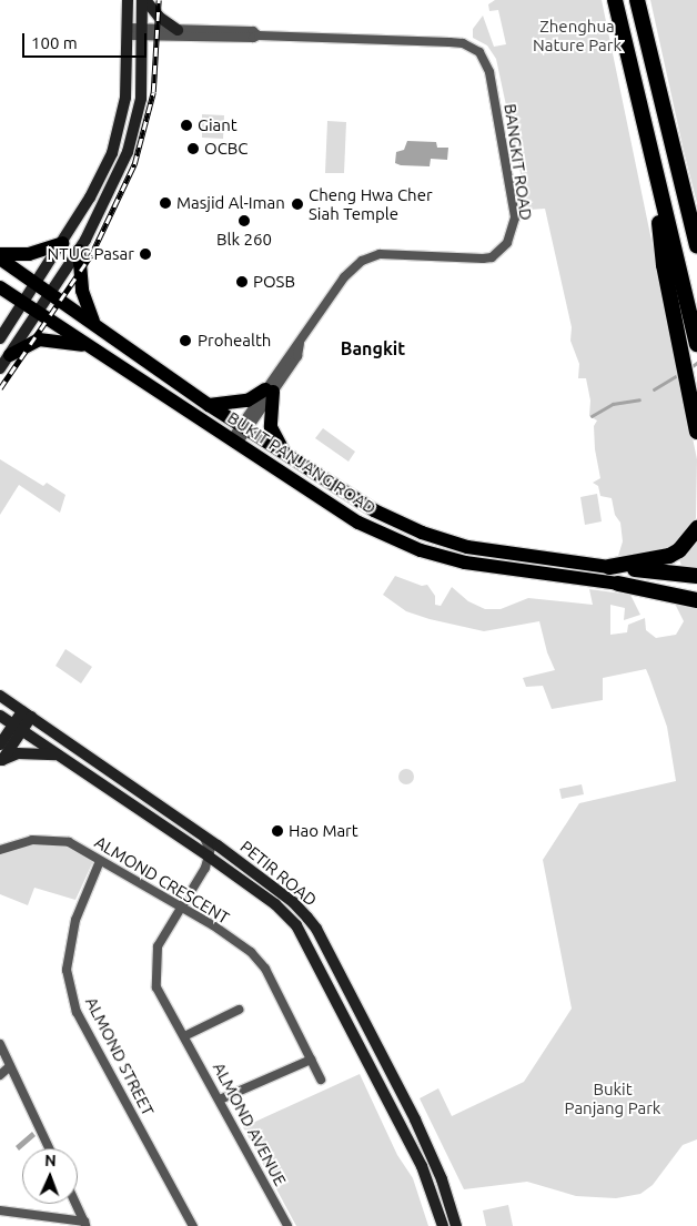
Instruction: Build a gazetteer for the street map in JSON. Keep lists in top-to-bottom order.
{
  "streets": {
    "main road": ["BUKIT PANJANG ROAD", "PETIR ROAD"],
    "street": [
      "BANGKIT ROAD",
      "ALMOND CRESCENT",
      "ALMOND STREET",
      "ALMOND AVENUE"
    ]
  },
  "crossings": [
    ["BANGKIT ROAD", "BUKIT PANJANG ROAD"],
    ["PETIR ROAD", "ALMOND AVENUE"],
    ["ALMOND CRESCENT", "ALMOND STREET"],
    ["ALMOND CRESCENT", "ALMOND AVENUE"]
  ],
  "districts": ["Bangkit"],
  "parks": ["Zhenghua Nature Park", "Bukit Panjang Park"],
  "places": [
    "Giant",
    "OCBC",
    "Masjid Al-Iman",
    "Cheng Hwa Cher Siah Temple",
    "Blk 260",
    "NTUC Pasar",
    "POSB",
    "Prohealth",
    "Hao Mart"
  ],
  "scale_bar": "100 m",
  "north": "top"
}
